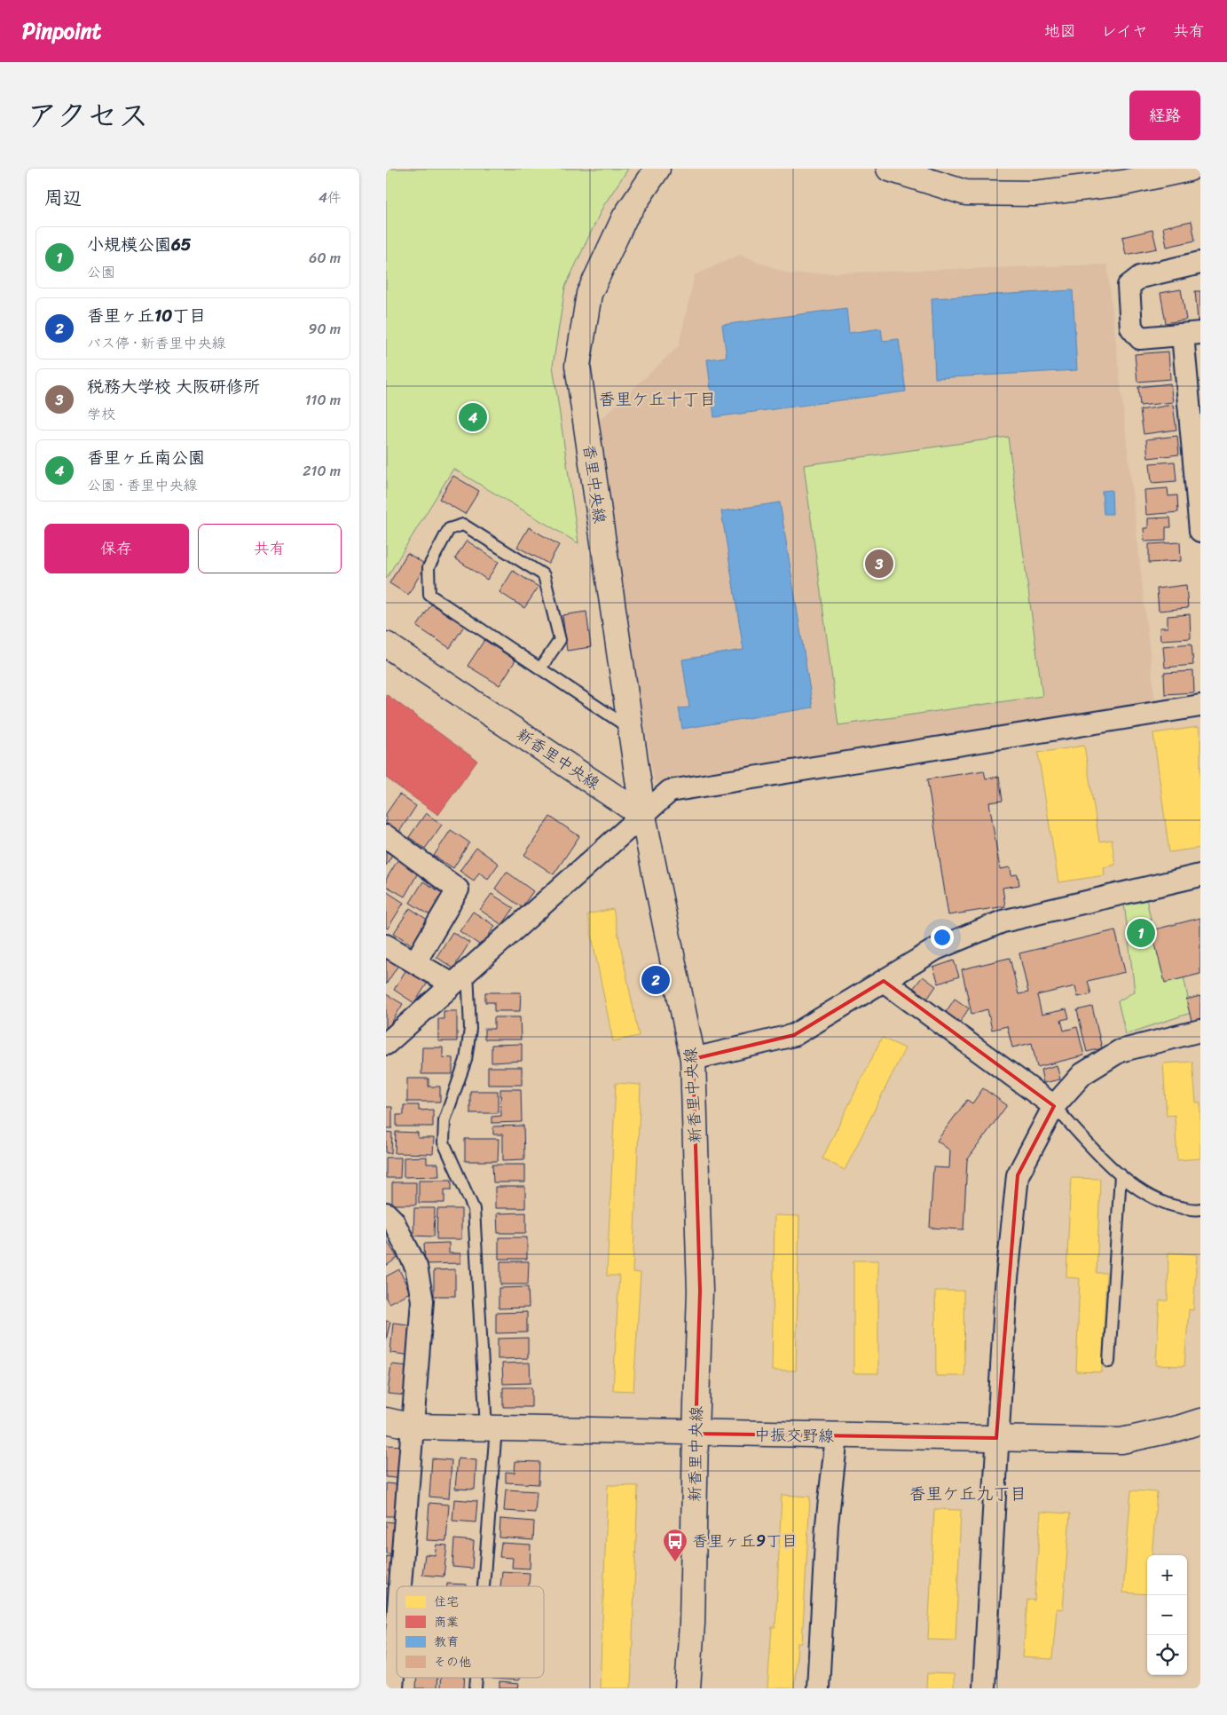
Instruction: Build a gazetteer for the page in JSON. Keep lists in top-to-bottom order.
{
  "streets": {
    "street": ["香里中央線", "新香里中央線", "中振交野線"]
  },
  "crossings": [
    ["香里中央線", "新香里中央線"],
    ["新香里中央線", "中振交野線"]
  ],
  "districts": ["香里ケ丘十丁目", "香里ケ丘九丁目"],
  "places": {
    "bus stop": ["香里ヶ丘9丁目"]
  },
  "legend": [
    "住宅",
    "商業",
    "教育",
    "その他"
  ],
  "page": {
    "header": "Pinpoint",
    "nav": ["地図", "レイヤ", "共有"],
    "title": "アクセス",
    "buttons": [
      "経路",
      ["保存", "共有"]
    ],
    "heading": ["周辺", "4件"],
    "list": [
      {
        "mark": "1",
        "name": "小規模公園65",
        "note": "公園",
        "value": "60 m"
      },
      {
        "mark": "2",
        "name": "香里ヶ丘10丁目",
        "note": "バス停 · 新香里中央線",
        "value": "90 m"
      },
      {
        "mark": "3",
        "name": "税務大学校 大阪研修所",
        "note": "学校",
        "value": "110 m"
      },
      {
        "mark": "4",
        "name": "香里ヶ丘南公園",
        "note": "公園 · 香里中央線",
        "value": "210 m"
      }
    ],
    "pins": [
      "4",
      "3",
      "1",
      "2"
    ],
    "map_buttons": ["+", "−"]
  }
}
